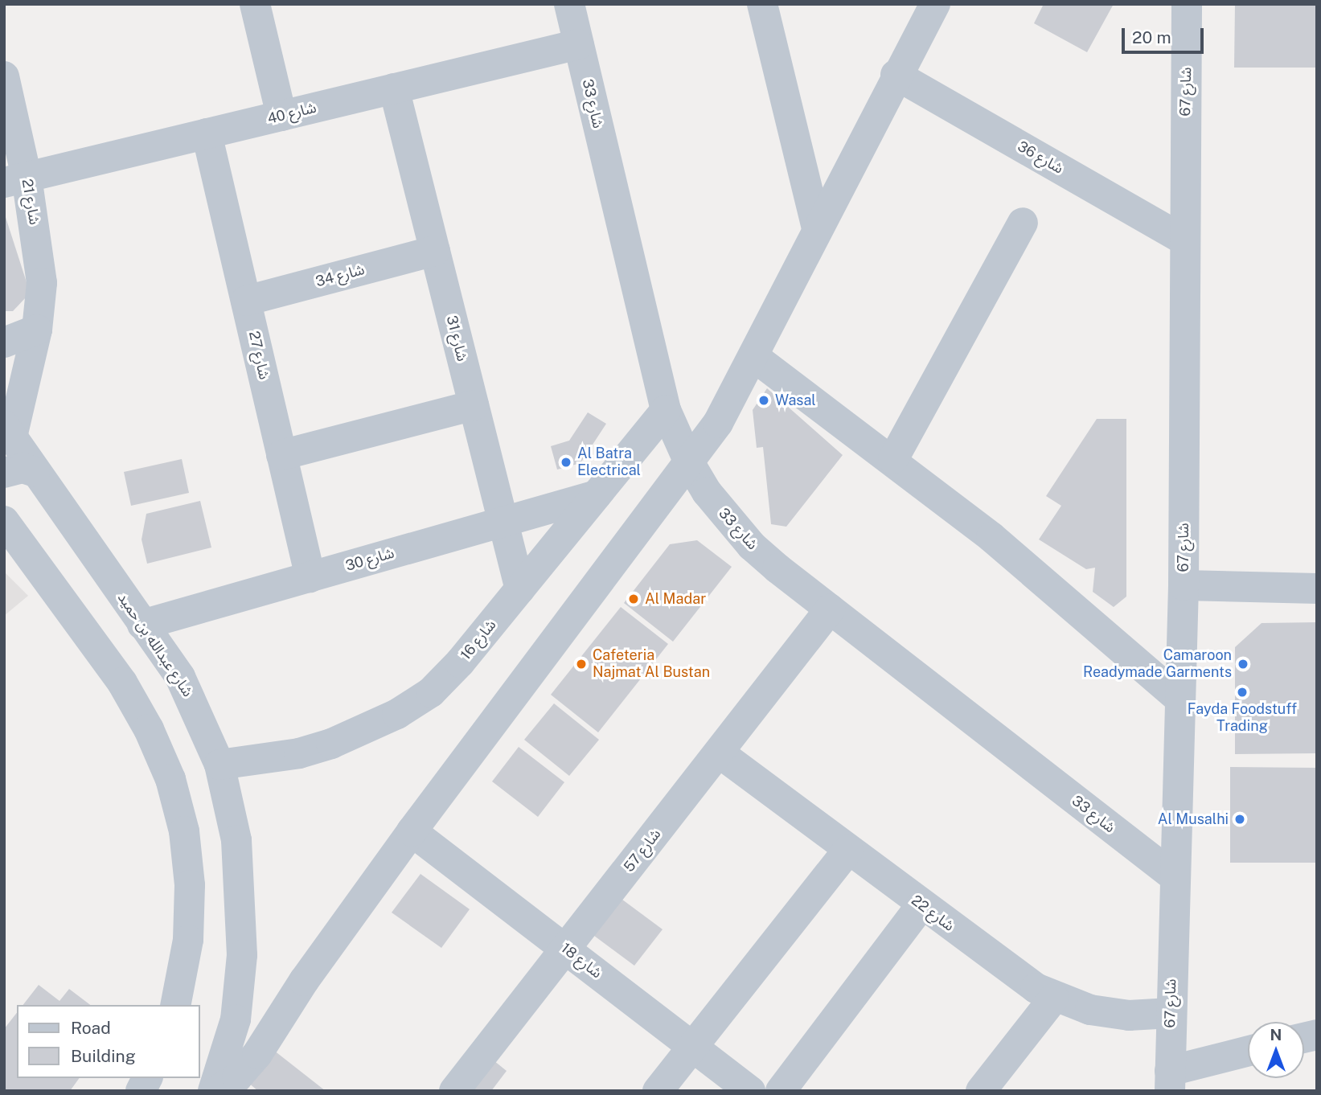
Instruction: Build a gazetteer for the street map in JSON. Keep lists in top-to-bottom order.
{
  "streets": {
    "street": [
      "شارع 67",
      "شارع 33",
      "شارع 40",
      "شارع 36",
      "شارع 21",
      "شارع 34",
      "شارع 31",
      "شارع 27",
      "شارع 30",
      "شارع 16",
      "شارع عبدالله بن حميد",
      "شارع 57",
      "شارع 22",
      "شارع 18"
    ]
  },
  "crossings": [
    ["شارع 67", "شارع 33"],
    ["شارع 67", "شارع 36"],
    ["شارع 67", "شارع 22"],
    ["شارع 33", "شارع 40"],
    ["شارع 33", "شارع 16"],
    ["شارع 33", "شارع 57"],
    ["شارع 40", "شارع 21"],
    ["شارع 40", "شارع 31"],
    ["شارع 40", "شارع 27"],
    ["شارع 21", "شارع عبدالله بن حميد"],
    ["شارع 34", "شارع 31"],
    ["شارع 34", "شارع 27"],
    ["شارع 31", "شارع 30"],
    ["شارع 31", "شارع 16"],
    ["شارع 27", "شارع 30"],
    ["شارع 30", "شارع 16"],
    ["شارع 30", "شارع عبدالله بن حميد"],
    ["شارع 16", "شارع عبدالله بن حميد"],
    ["شارع 57", "شارع 22"],
    ["شارع 57", "شارع 18"]
  ],
  "places": [
    "Wasal",
    "Al Batra Electrical",
    "Al Madar",
    "Cafeteria Najmat Al Bustan",
    "Camaroon Readymade Garments",
    "Fayda Foodstuff Trading",
    "Al Musalhi"
  ],
  "legend": ["Road", "Building"],
  "scale_bar": "20 m",
  "north": "top"
}
